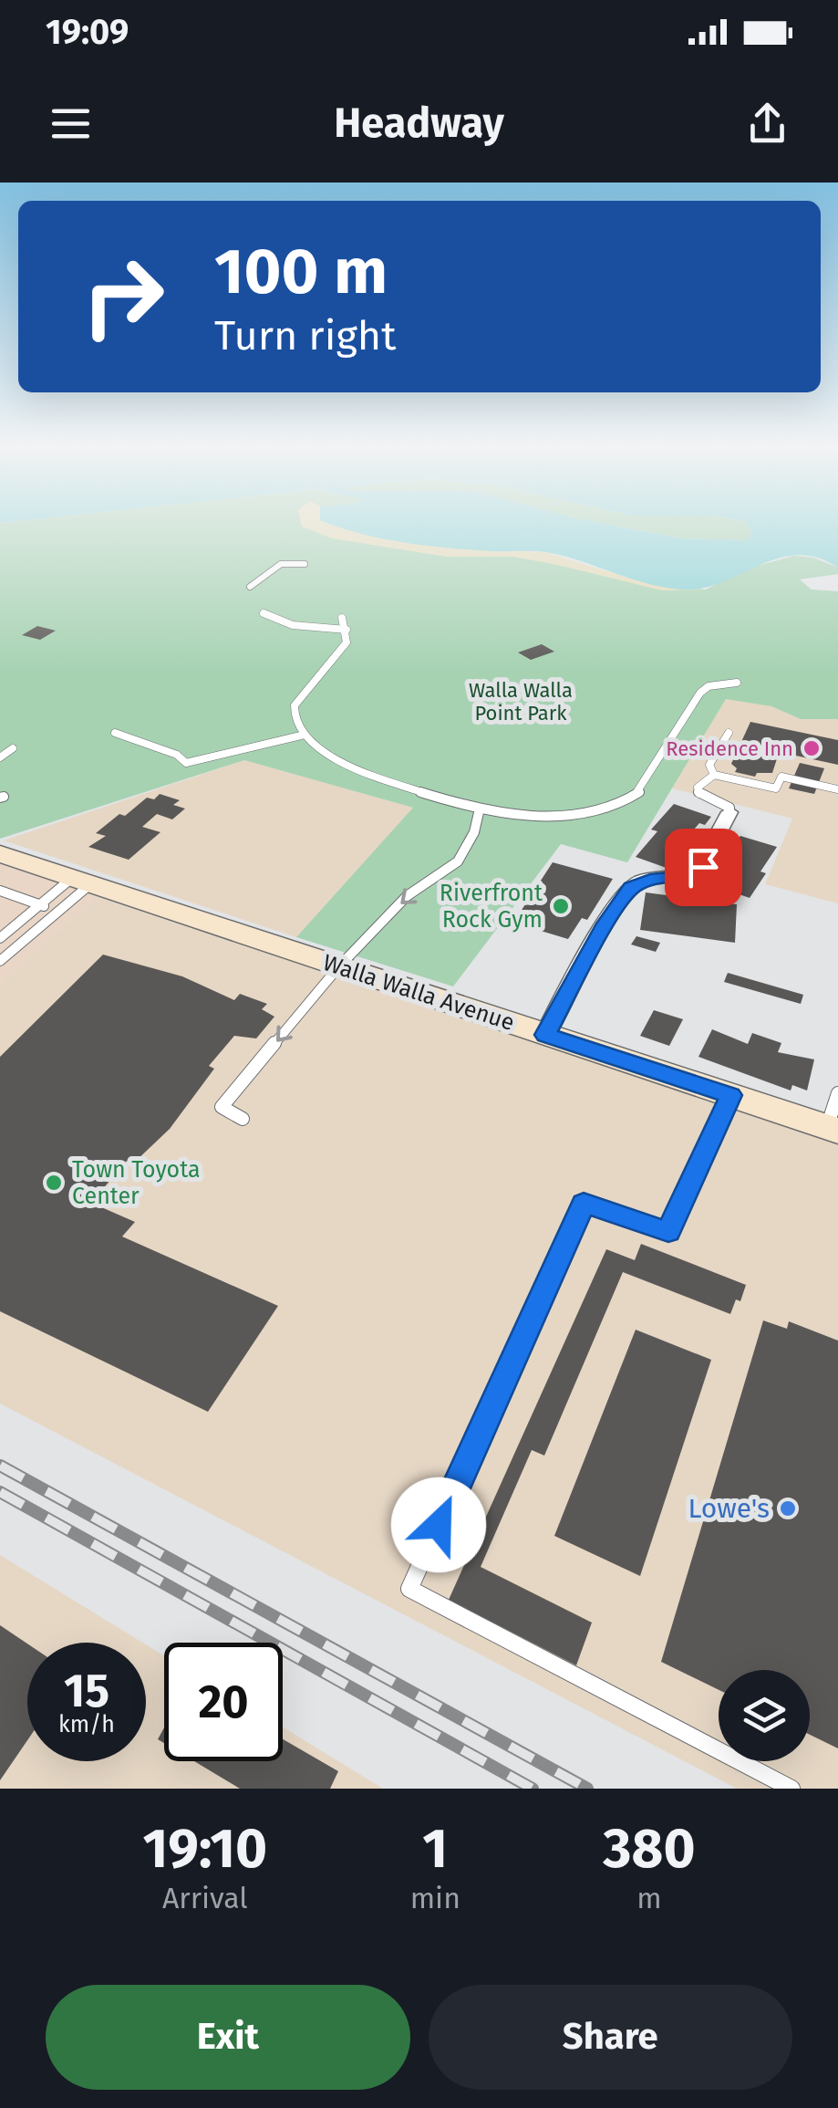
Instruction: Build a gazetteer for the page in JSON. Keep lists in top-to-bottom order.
{
  "streets": {
    "street": ["Walla Walla Avenue"]
  },
  "parks": ["Walla Walla Point Park"],
  "places": [
    "Residence Inn",
    "Riverfront Rock Gym",
    "Town Toyota Center",
    "Lowe's"
  ],
  "page": {
    "status": "19:09",
    "header": "Headway",
    "turn": ["100 m", "Turn right"],
    "speed": "15 km/h",
    "limit": "20",
    "eta": [
      "19:10",
      "Arrival",
      "1",
      "min",
      "380",
      "m"
    ],
    "buttons": ["Exit", "Share"]
  }
}
